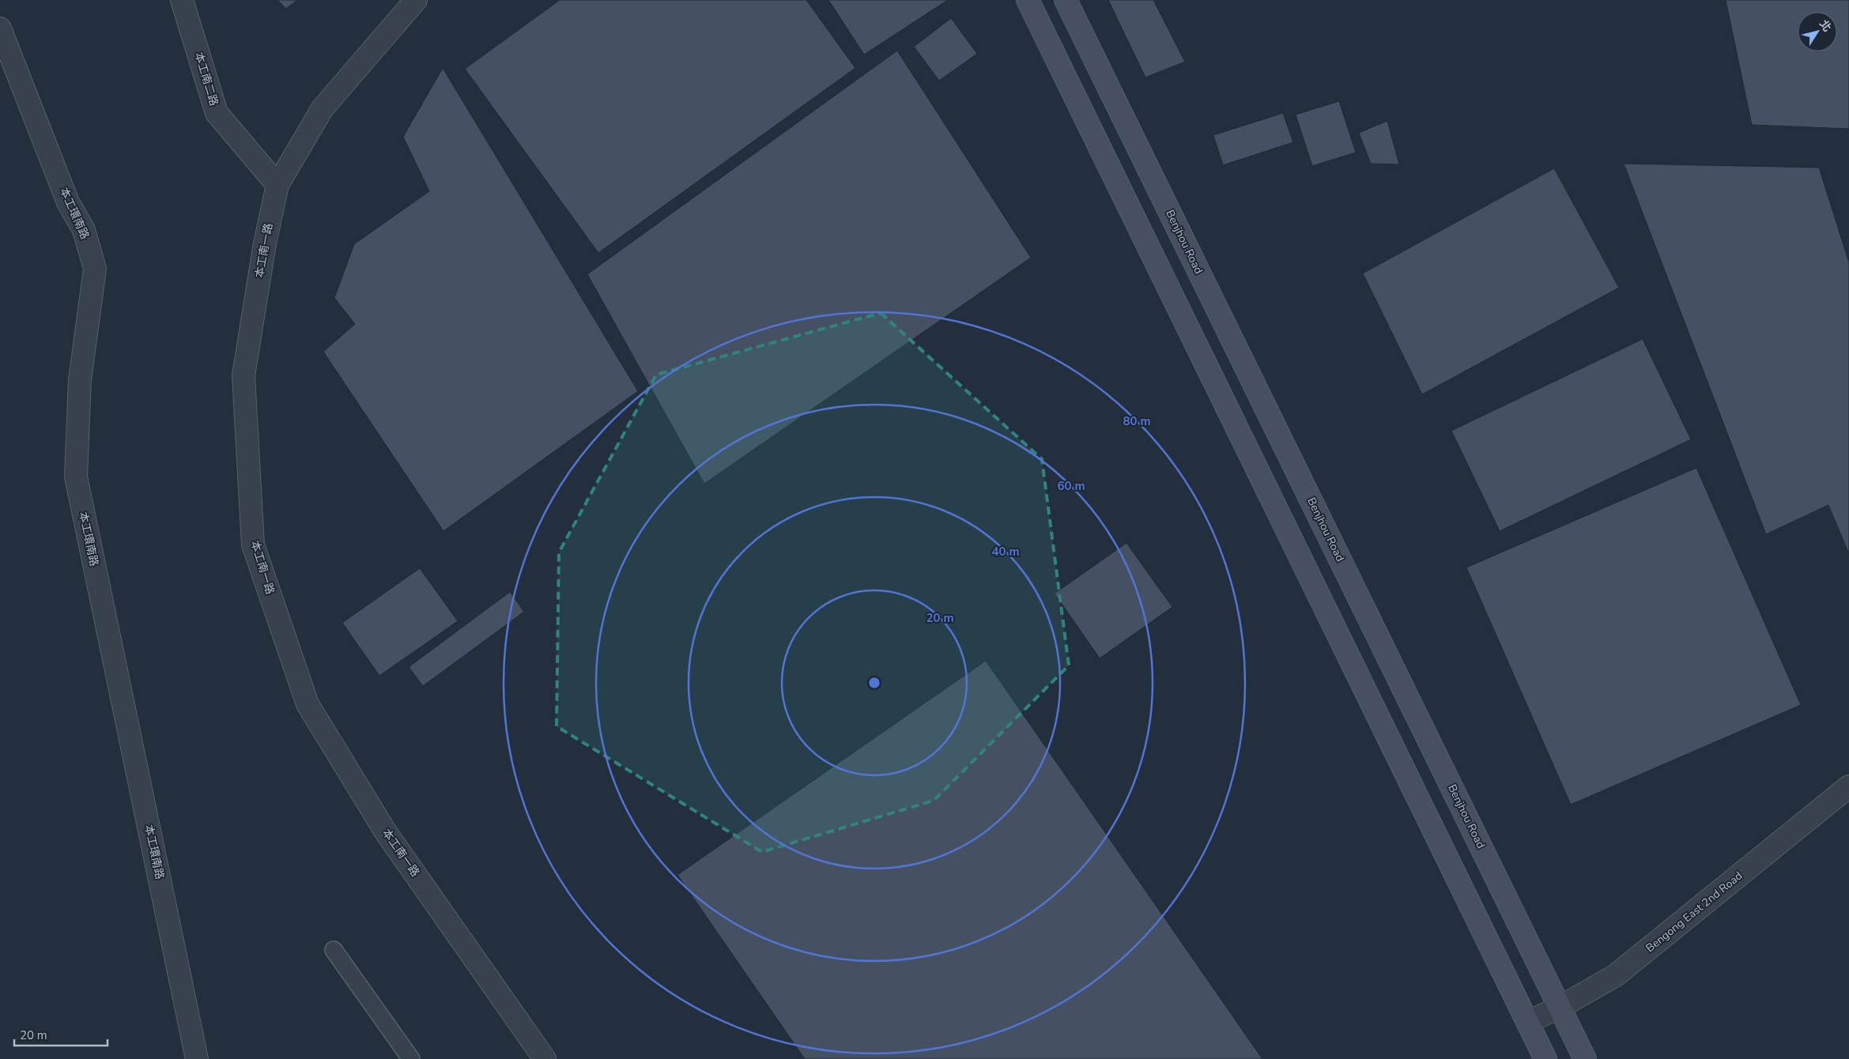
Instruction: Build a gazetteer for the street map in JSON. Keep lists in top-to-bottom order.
{
  "streets": {
    "main road": ["Benjhou Road"],
    "street": [
      "本工南二路",
      "本工環南路",
      "本工南一路",
      "Bengong East 2nd Road"
    ]
  },
  "crossings": [
    ["本工南二路", "本工南一路"],
    ["Benjhou Road", "Bengong East 2nd Road"]
  ],
  "scale_bar": "20 m",
  "north": "top right",
  "rings": [
    "80 m",
    "60 m",
    "40 m",
    "20 m"
  ]
}
